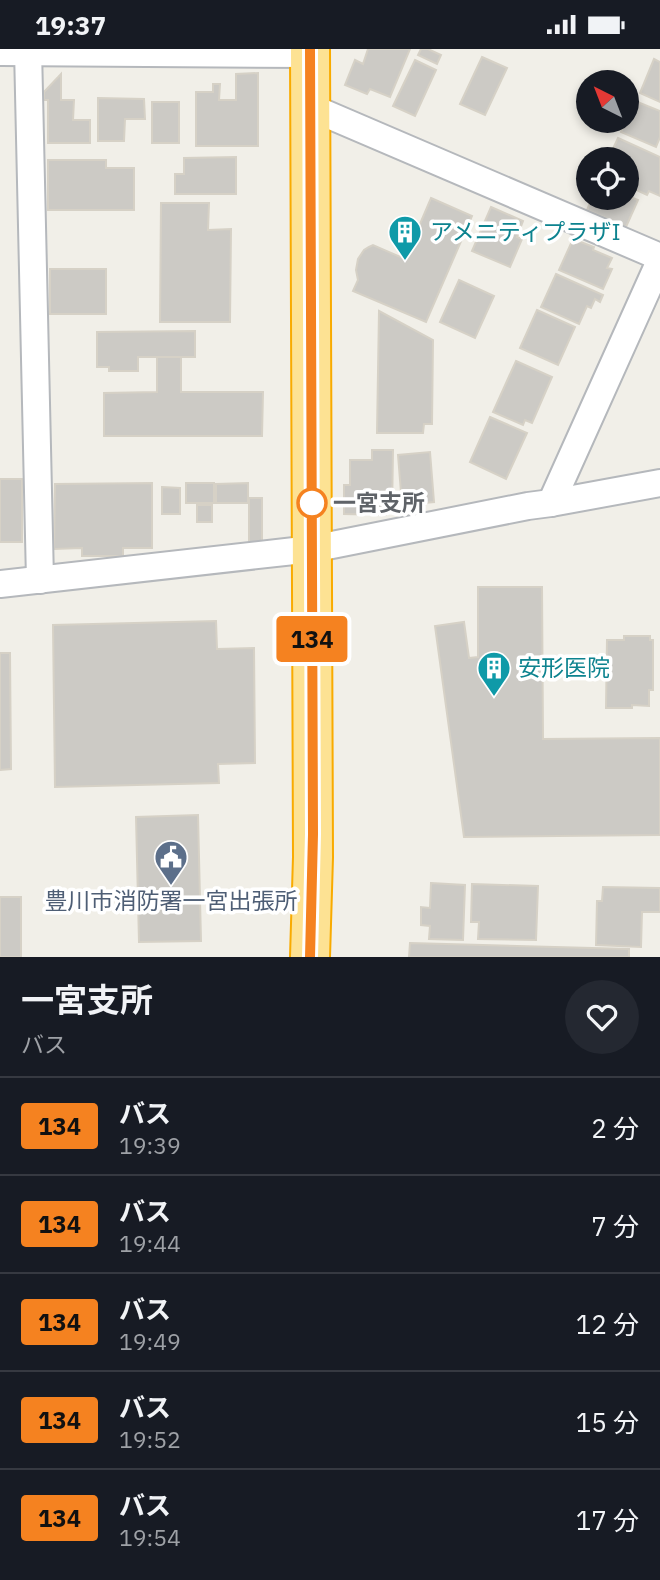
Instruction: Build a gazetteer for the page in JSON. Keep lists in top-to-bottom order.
{
  "places": {
    "building": ["アメニティプラザI", "安形医院"],
    "other": ["一宮支所"],
    "public building": ["豊川市消防署一宮出張所"]
  },
  "lines": ["bus line 134"],
  "north": "top left",
  "page": {
    "status": "19:37",
    "on_map": "134",
    "heading": ["一宮支所", "バス"],
    "list": [
      {
        "mark": "134",
        "name": "バス",
        "note": "19:39",
        "value": "2 分"
      },
      {
        "mark": "134",
        "name": "バス",
        "note": "19:44",
        "value": "7 分"
      },
      {
        "mark": "134",
        "name": "バス",
        "note": "19:49",
        "value": "12 分"
      },
      {
        "mark": "134",
        "name": "バス",
        "note": "19:52",
        "value": "15 分"
      },
      {
        "mark": "134",
        "name": "バス",
        "note": "19:54",
        "value": "17 分"
      }
    ]
  }
}
